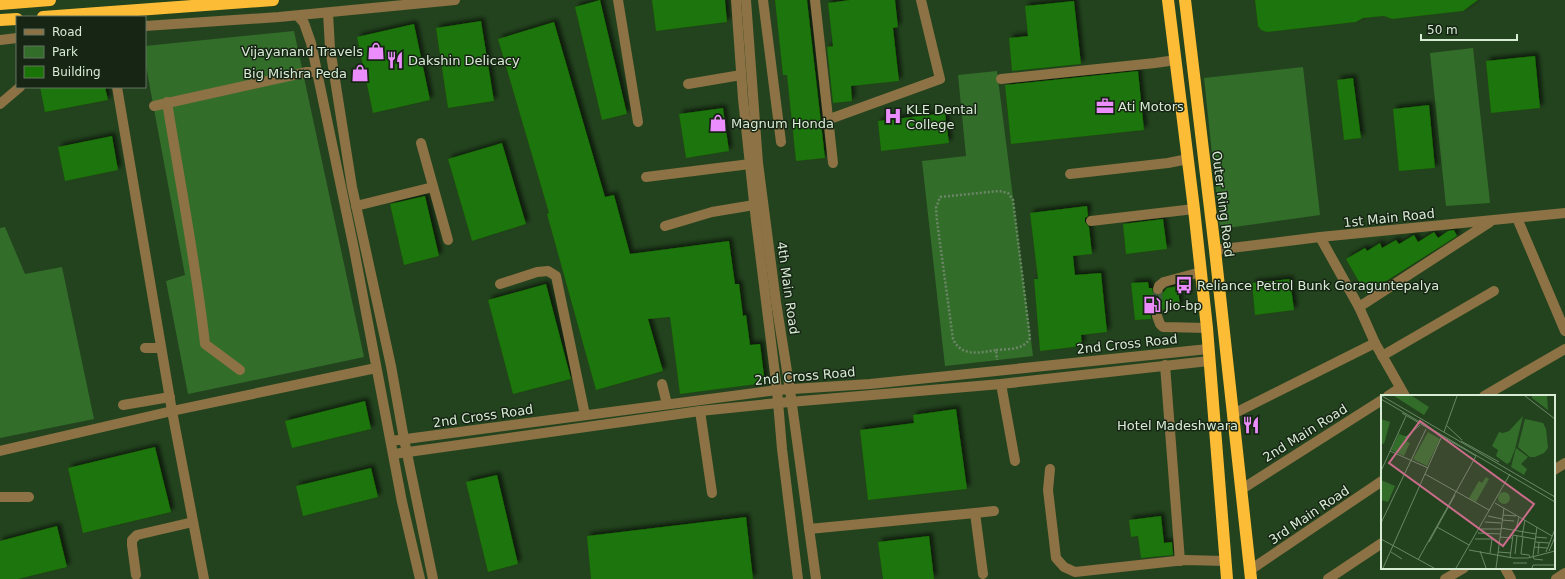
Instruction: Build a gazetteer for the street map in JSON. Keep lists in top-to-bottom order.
{
  "streets": {
    "highway": ["Outer Ring Road"],
    "street": [
      "1st Main Road",
      "4th Main Road",
      "2nd Cross Road",
      "2nd Main Road",
      "3rd Main Road"
    ]
  },
  "crossings": [
    ["Outer Ring Road", "1st Main Road"],
    ["Outer Ring Road", "2nd Main Road"],
    ["Outer Ring Road", "3rd Main Road"],
    ["4th Main Road", "2nd Cross Road"]
  ],
  "places": {
    "shop": ["Vijayanand Travels", "Big Mishra Peda", "Magnum Honda"],
    "restaurant": ["Dakshin Delicacy", "Hotel Madeshwara"],
    "office": ["Ati Motors"],
    "hospital": ["KLE Dental College"],
    "bus stop": ["Reliance Petrol Bunk Goraguntepalya"],
    "fuel station": ["Jio-bp"]
  },
  "legend": ["Road", "Park", "Building"],
  "scale_bar": "50 m"
}
